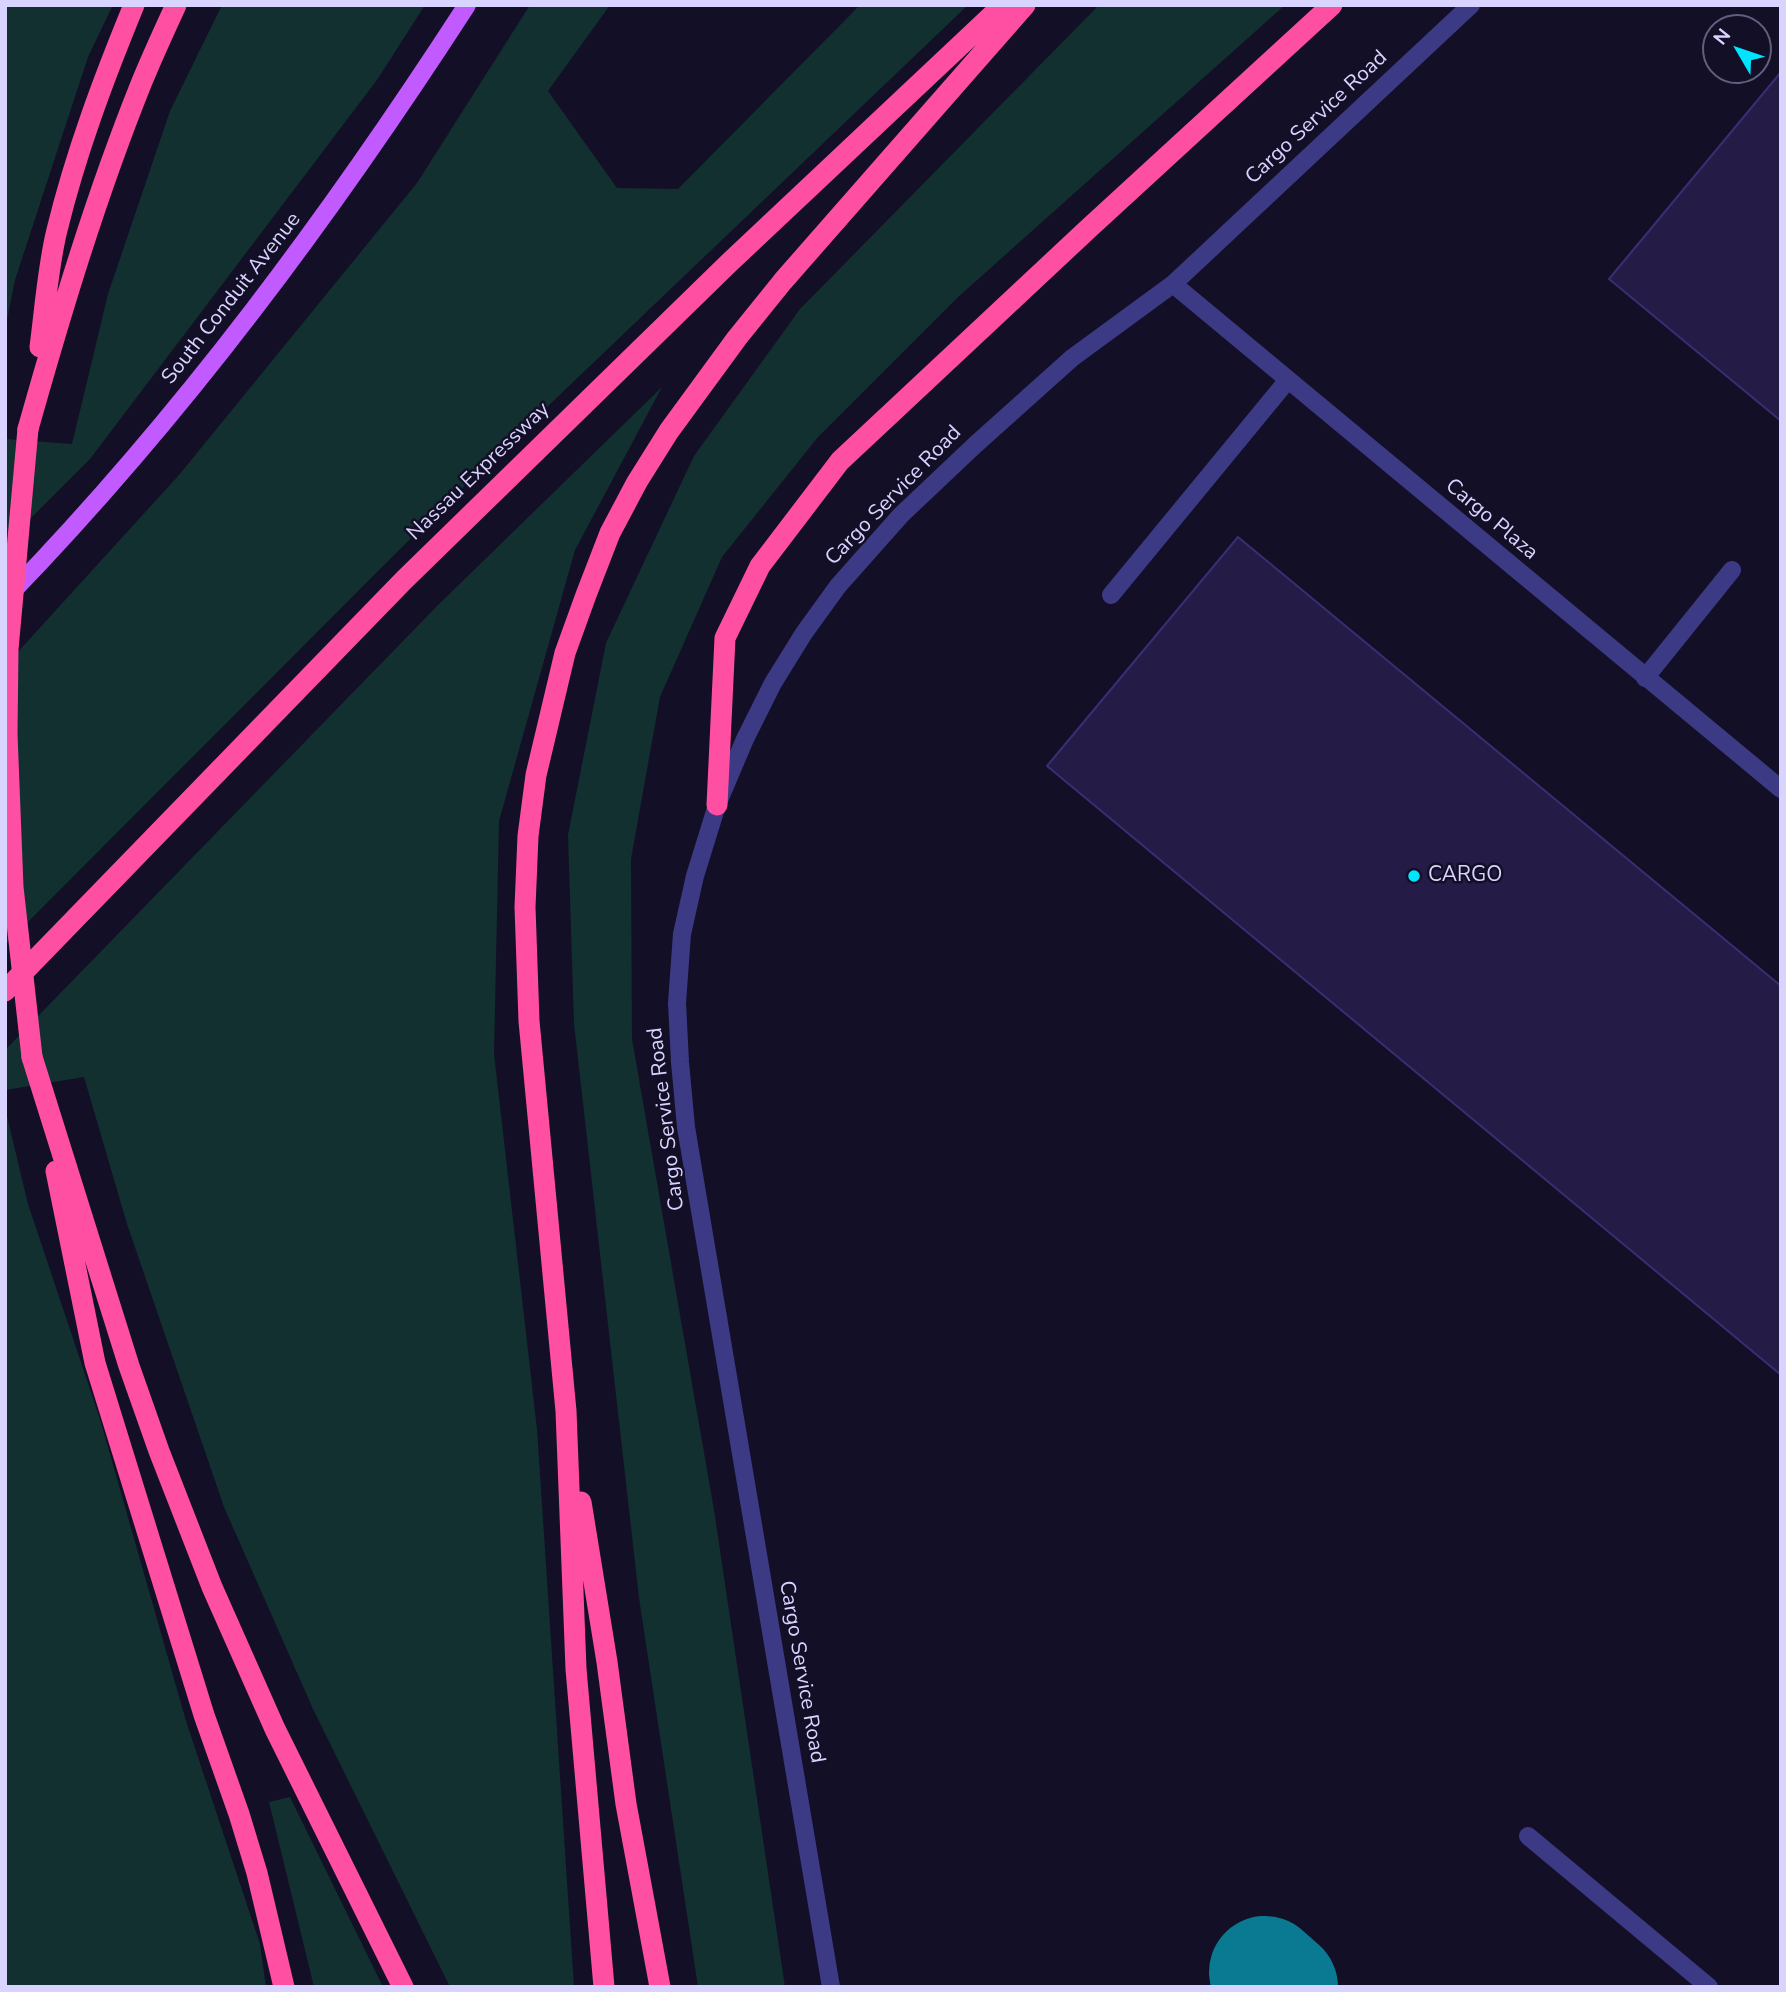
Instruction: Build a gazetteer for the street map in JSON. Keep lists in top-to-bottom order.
{
  "streets": {
    "highway": ["Nassau Expressway"],
    "main road": ["South Conduit Avenue"],
    "street": ["Cargo Service Road", "Cargo Plaza"]
  },
  "crossings": [
    ["Cargo Service Road", "Cargo Plaza"]
  ],
  "places": ["CARGO"],
  "north": "top left"
}
